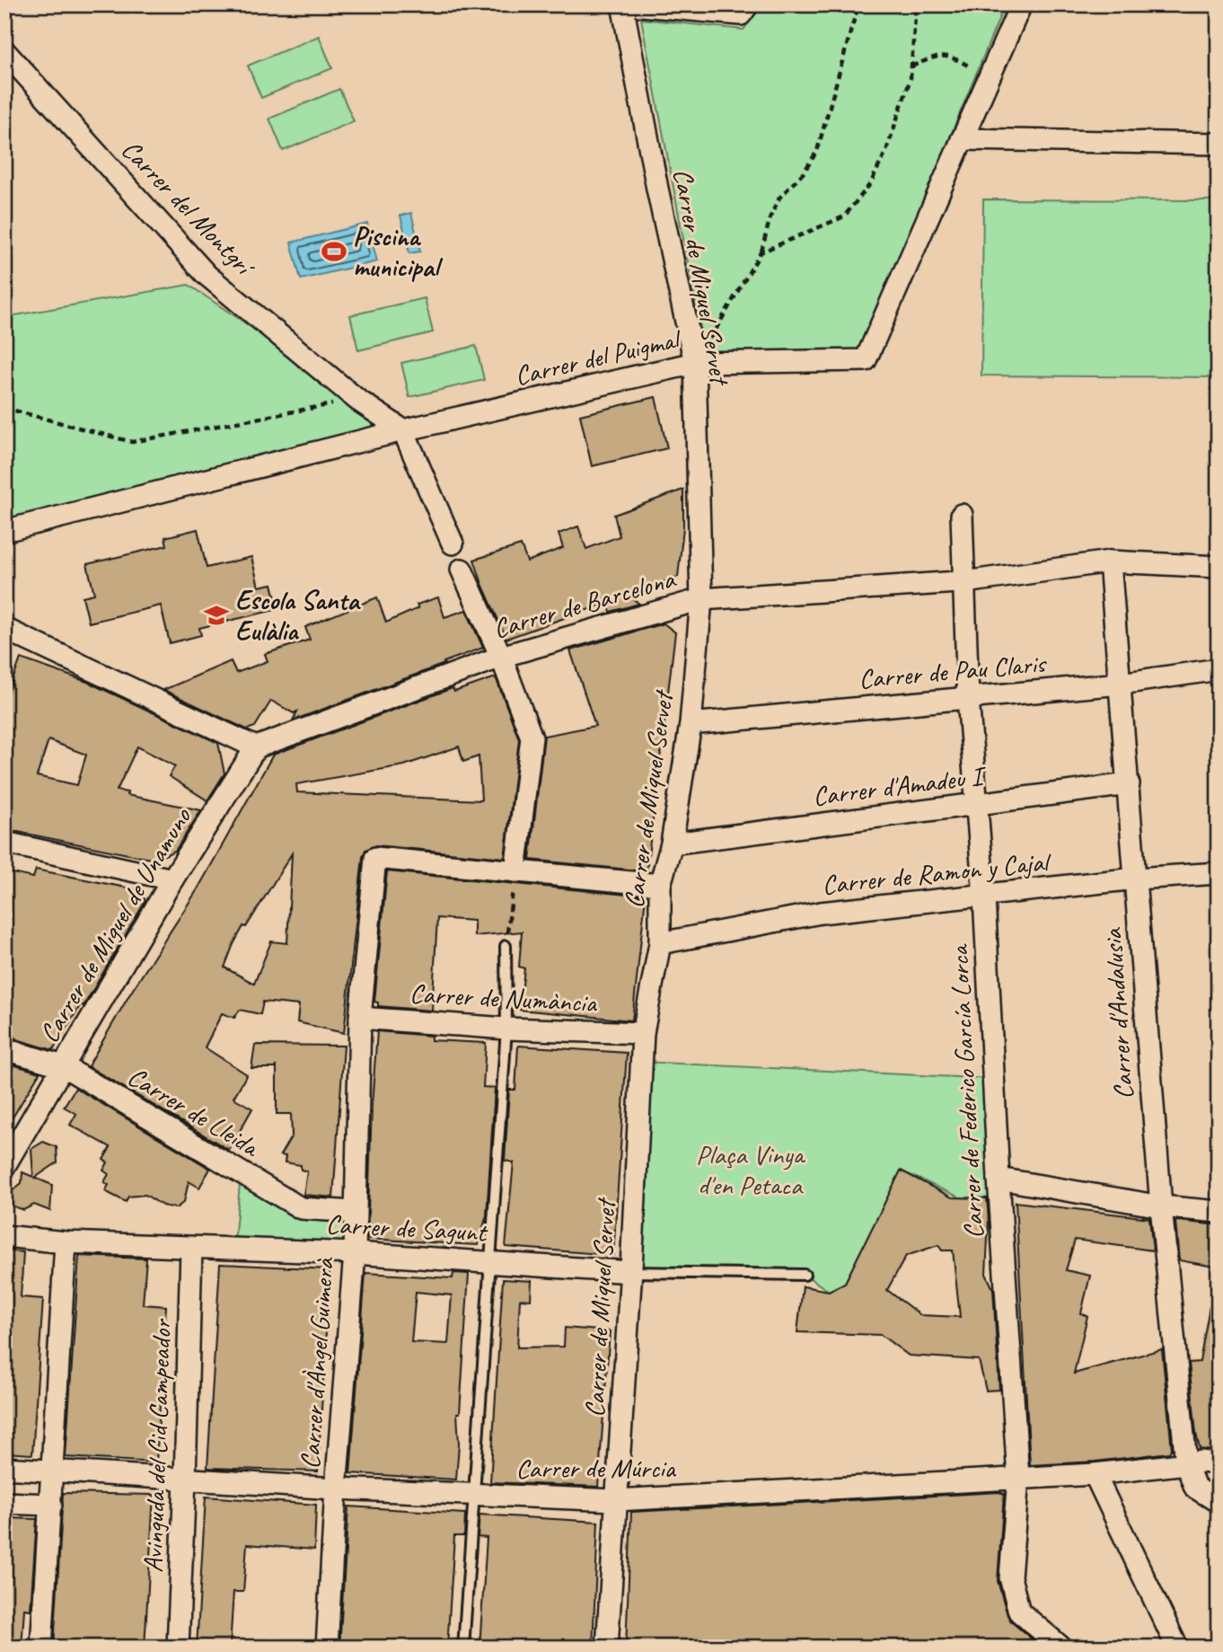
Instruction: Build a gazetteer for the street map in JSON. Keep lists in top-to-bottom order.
{
  "streets": {
    "street": [
      "Carrer del Montgrí",
      "Carrer de Miquel Servet",
      "Carrer del Puigmal",
      "Carrer de Barcelona",
      "Carrer de Pau Claris",
      "Carrer d'Amadeu I",
      "Carrer de Ramon y Cajal",
      "Carrer de Miguel de Unamuno",
      "Carrer de Numància",
      "Carrer d'Andalusia",
      "Carrer de Federico García Lorca",
      "Carrer de Lleida",
      "Carrer de Sagunt",
      "Carrer d'Àngel Guimerà",
      "Avinguda del Cid Campeador",
      "Carrer de Múrcia"
    ]
  },
  "crossings": [
    ["Carrer del Montgrí", "Carrer del Puigmal"],
    ["Carrer de Miquel Servet", "Carrer del Puigmal"],
    ["Carrer de Miquel Servet", "Carrer de Barcelona"],
    ["Carrer de Miquel Servet", "Carrer de Pau Claris"],
    ["Carrer de Miquel Servet", "Carrer d'Amadeu I"],
    ["Carrer de Miquel Servet", "Carrer de Ramon y Cajal"],
    ["Carrer de Miquel Servet", "Carrer de Numància"],
    ["Carrer de Miquel Servet", "Carrer de Sagunt"],
    ["Carrer de Miquel Servet", "Carrer de Múrcia"],
    ["Carrer de Barcelona", "Carrer de Miguel de Unamuno"],
    ["Carrer de Barcelona", "Carrer d'Andalusia"],
    ["Carrer de Barcelona", "Carrer de Federico García Lorca"],
    ["Carrer de Pau Claris", "Carrer d'Andalusia"],
    ["Carrer de Pau Claris", "Carrer de Federico García Lorca"],
    ["Carrer d'Amadeu I", "Carrer d'Andalusia"],
    ["Carrer d'Amadeu I", "Carrer de Federico García Lorca"],
    ["Carrer de Ramon y Cajal", "Carrer d'Andalusia"],
    ["Carrer de Ramon y Cajal", "Carrer de Federico García Lorca"],
    ["Carrer de Miguel de Unamuno", "Carrer de Lleida"],
    ["Carrer de Numància", "Carrer d'Àngel Guimerà"],
    ["Carrer d'Andalusia", "Carrer de Múrcia"],
    ["Carrer de Federico García Lorca", "Carrer de Múrcia"],
    ["Carrer de Lleida", "Carrer d'Àngel Guimerà"],
    ["Carrer de Sagunt", "Carrer d'Àngel Guimerà"],
    ["Carrer de Sagunt", "Avinguda del Cid Campeador"],
    ["Carrer d'Àngel Guimerà", "Carrer de Múrcia"],
    ["Avinguda del Cid Campeador", "Carrer de Múrcia"]
  ],
  "parks": ["Plaça Vinya d'en Petaca"],
  "places": {
    "sports": ["Piscina municipal"],
    "school or university": ["Escola Santa Eulàlia"]
  }
}
